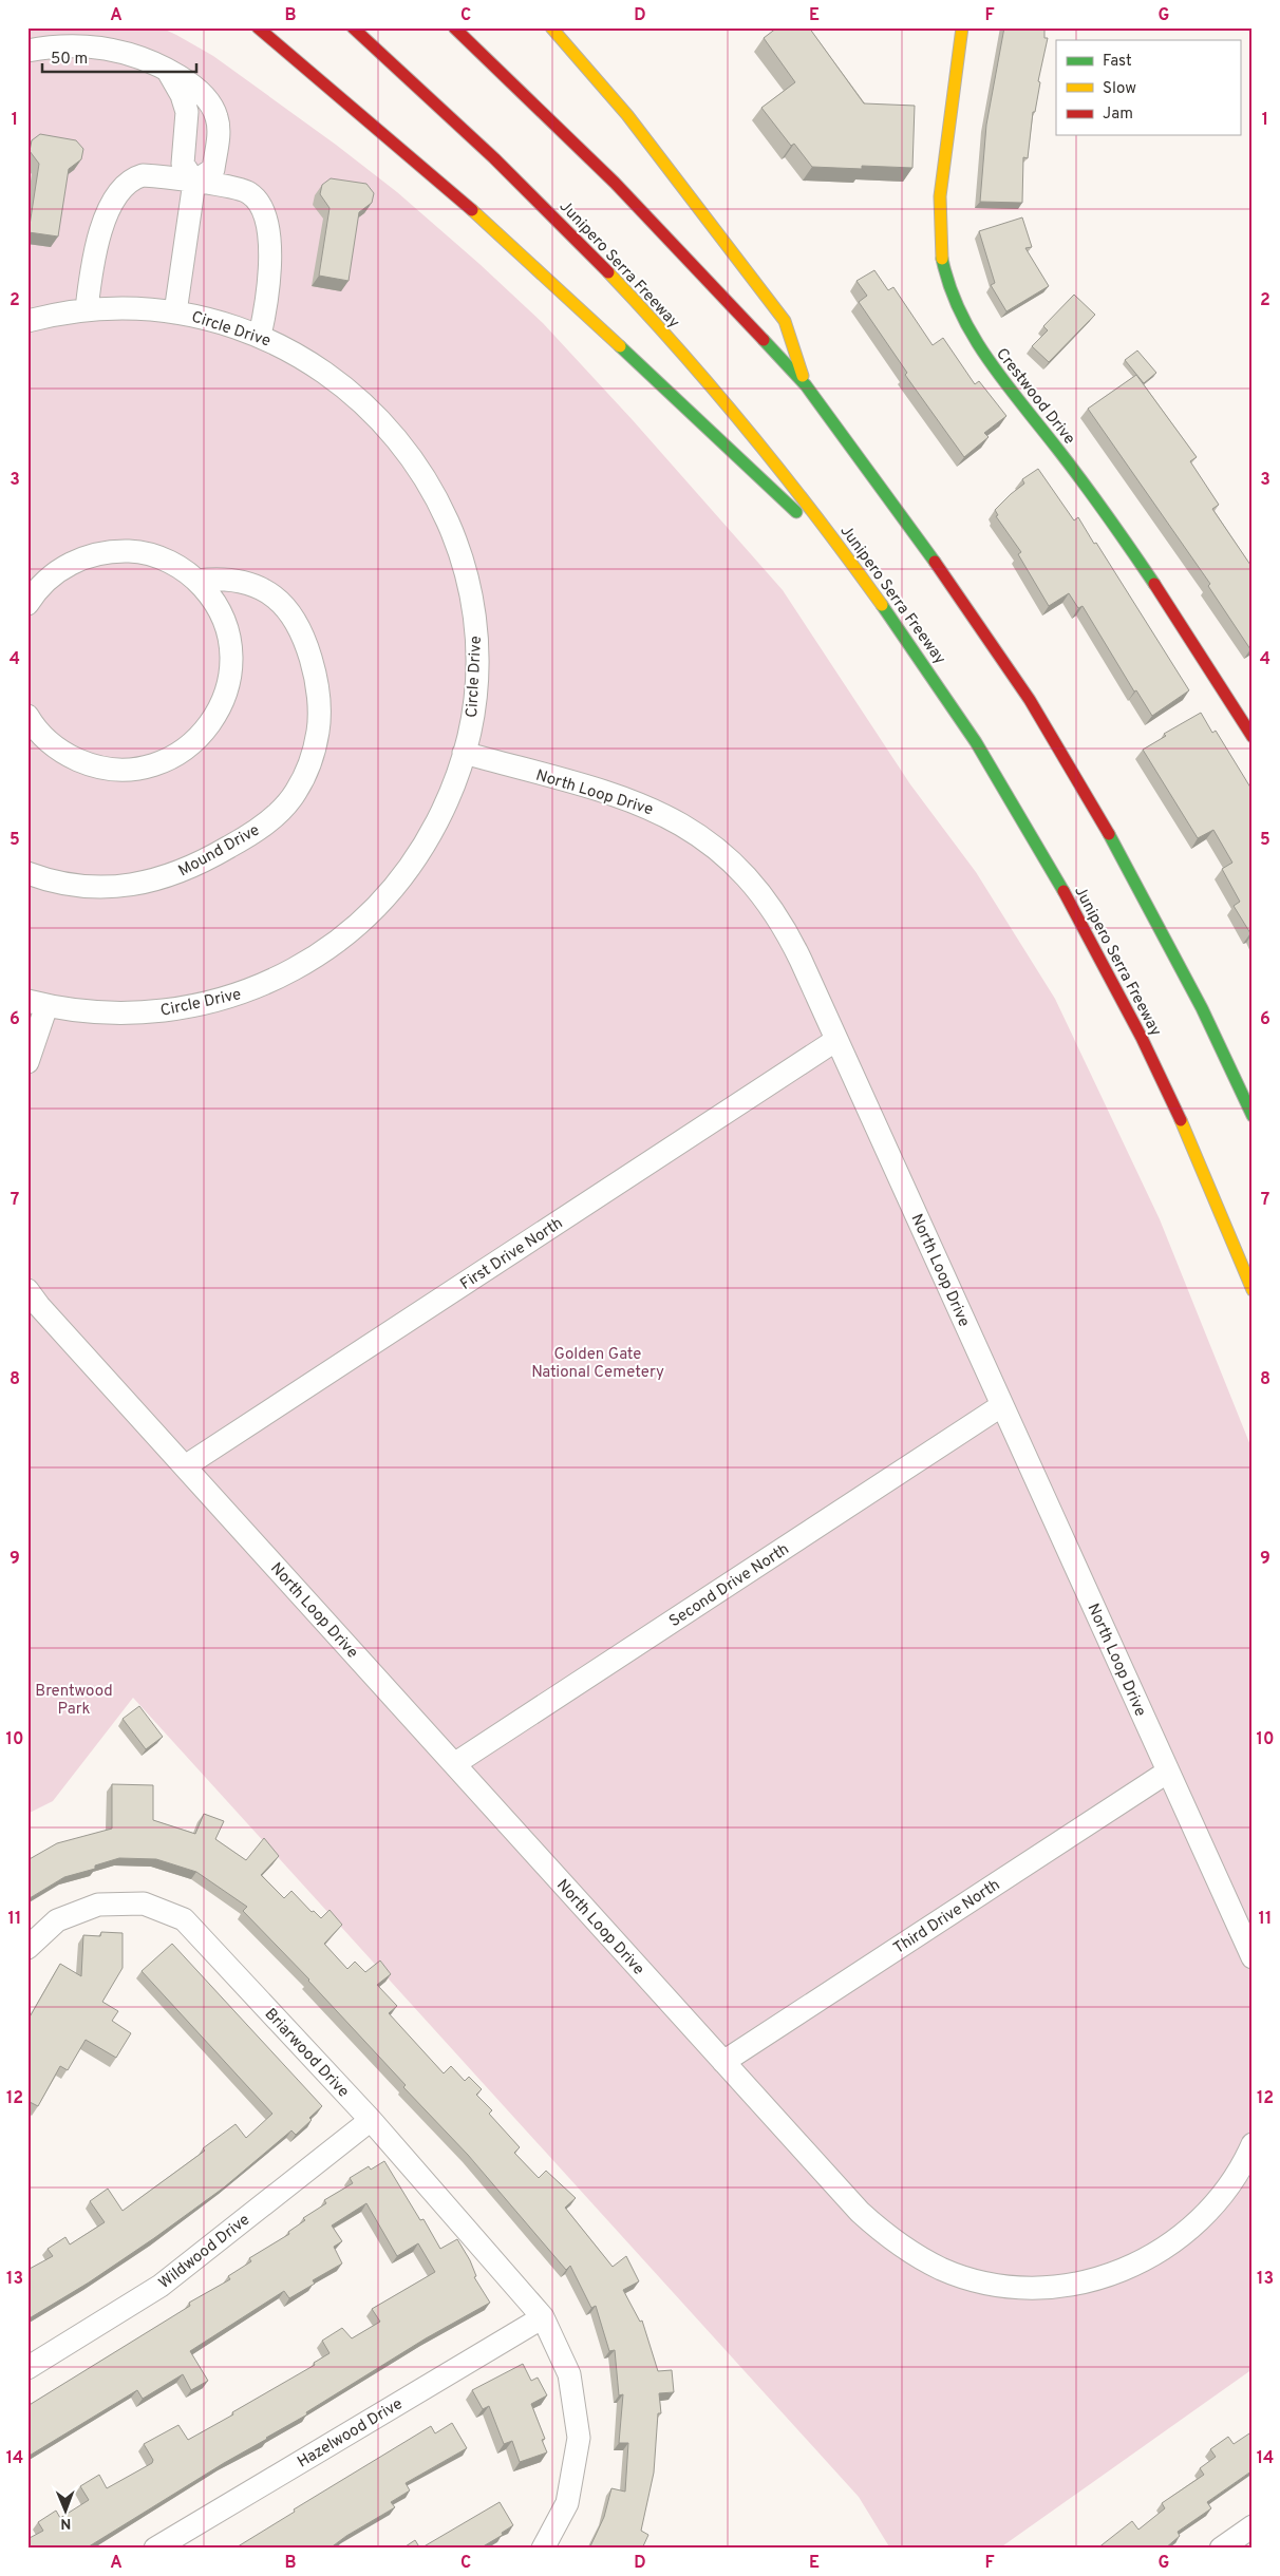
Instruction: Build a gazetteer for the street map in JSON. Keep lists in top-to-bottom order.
{
  "streets": {
    "main road": ["Junipero Serra Freeway", "Crestwood Drive"],
    "street": [
      "Circle Drive",
      "North Loop Drive",
      "Mound Drive",
      "First Drive North",
      "Second Drive North",
      "Third Drive North",
      "Briarwood Drive",
      "Wildwood Drive",
      "Hazelwood Drive"
    ]
  },
  "crossings": [
    ["Circle Drive", "North Loop Drive"],
    ["North Loop Drive", "First Drive North"],
    ["North Loop Drive", "Second Drive North"],
    ["North Loop Drive", "Third Drive North"],
    ["Briarwood Drive", "Wildwood Drive"],
    ["Briarwood Drive", "Hazelwood Drive"]
  ],
  "parks": ["Golden Gate National Cemetery", "Brentwood Park"],
  "legend": ["Fast", "Slow", "Jam"],
  "scale_bar": "50 m",
  "north": "bottom",
  "grid": {
    "columns": [
      "A",
      "B",
      "C",
      "D",
      "E",
      "F",
      "G"
    ],
    "rows": [
      "1",
      "2",
      "3",
      "4",
      "5",
      "6",
      "7",
      "8",
      "9",
      "10",
      "11",
      "12",
      "13",
      "14"
    ]
  }
}
